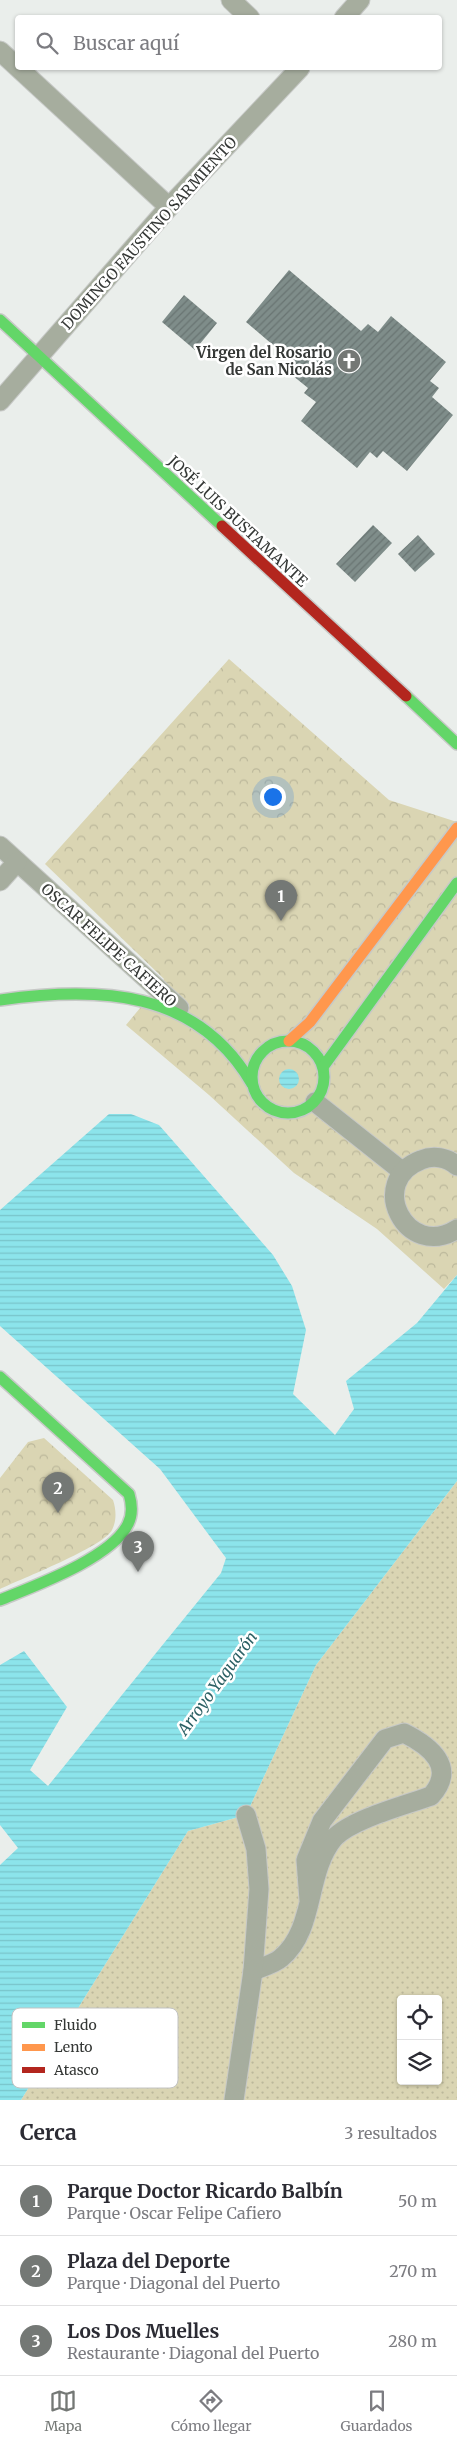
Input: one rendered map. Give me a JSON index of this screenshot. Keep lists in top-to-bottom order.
{
  "streets": {
    "main road": ["JOSÉ LUIS BUSTAMANTE", "OSCAR FELIPE CAFIERO"],
    "street": ["DOMINGO FAUSTINO SARMIENTO"]
  },
  "crossings": [
    ["DOMINGO FAUSTINO SARMIENTO", "JOSÉ LUIS BUSTAMANTE"]
  ],
  "water": ["Arroyo Yaguarón"],
  "places": {
    "church": ["Virgen del Rosario de San Nicolás"]
  },
  "legend": ["Fluido", "Lento", "Atasco"],
  "page": {
    "search": "Buscar aquí",
    "pins": ["1", "2", "3"],
    "heading": ["Cerca", "3 resultados"],
    "list": [
      {
        "mark": "1",
        "name": "Parque Doctor Ricardo Balbín",
        "note": "Parque · Oscar Felipe Cafiero",
        "value": "50 m"
      },
      {
        "mark": "2",
        "name": "Plaza del Deporte",
        "note": "Parque · Diagonal del Puerto",
        "value": "270 m"
      },
      {
        "mark": "3",
        "name": "Los Dos Muelles",
        "note": "Restaurante · Diagonal del Puerto",
        "value": "280 m"
      }
    ],
    "nav": ["Mapa", "Cómo llegar", "Guardados"]
  }
}
